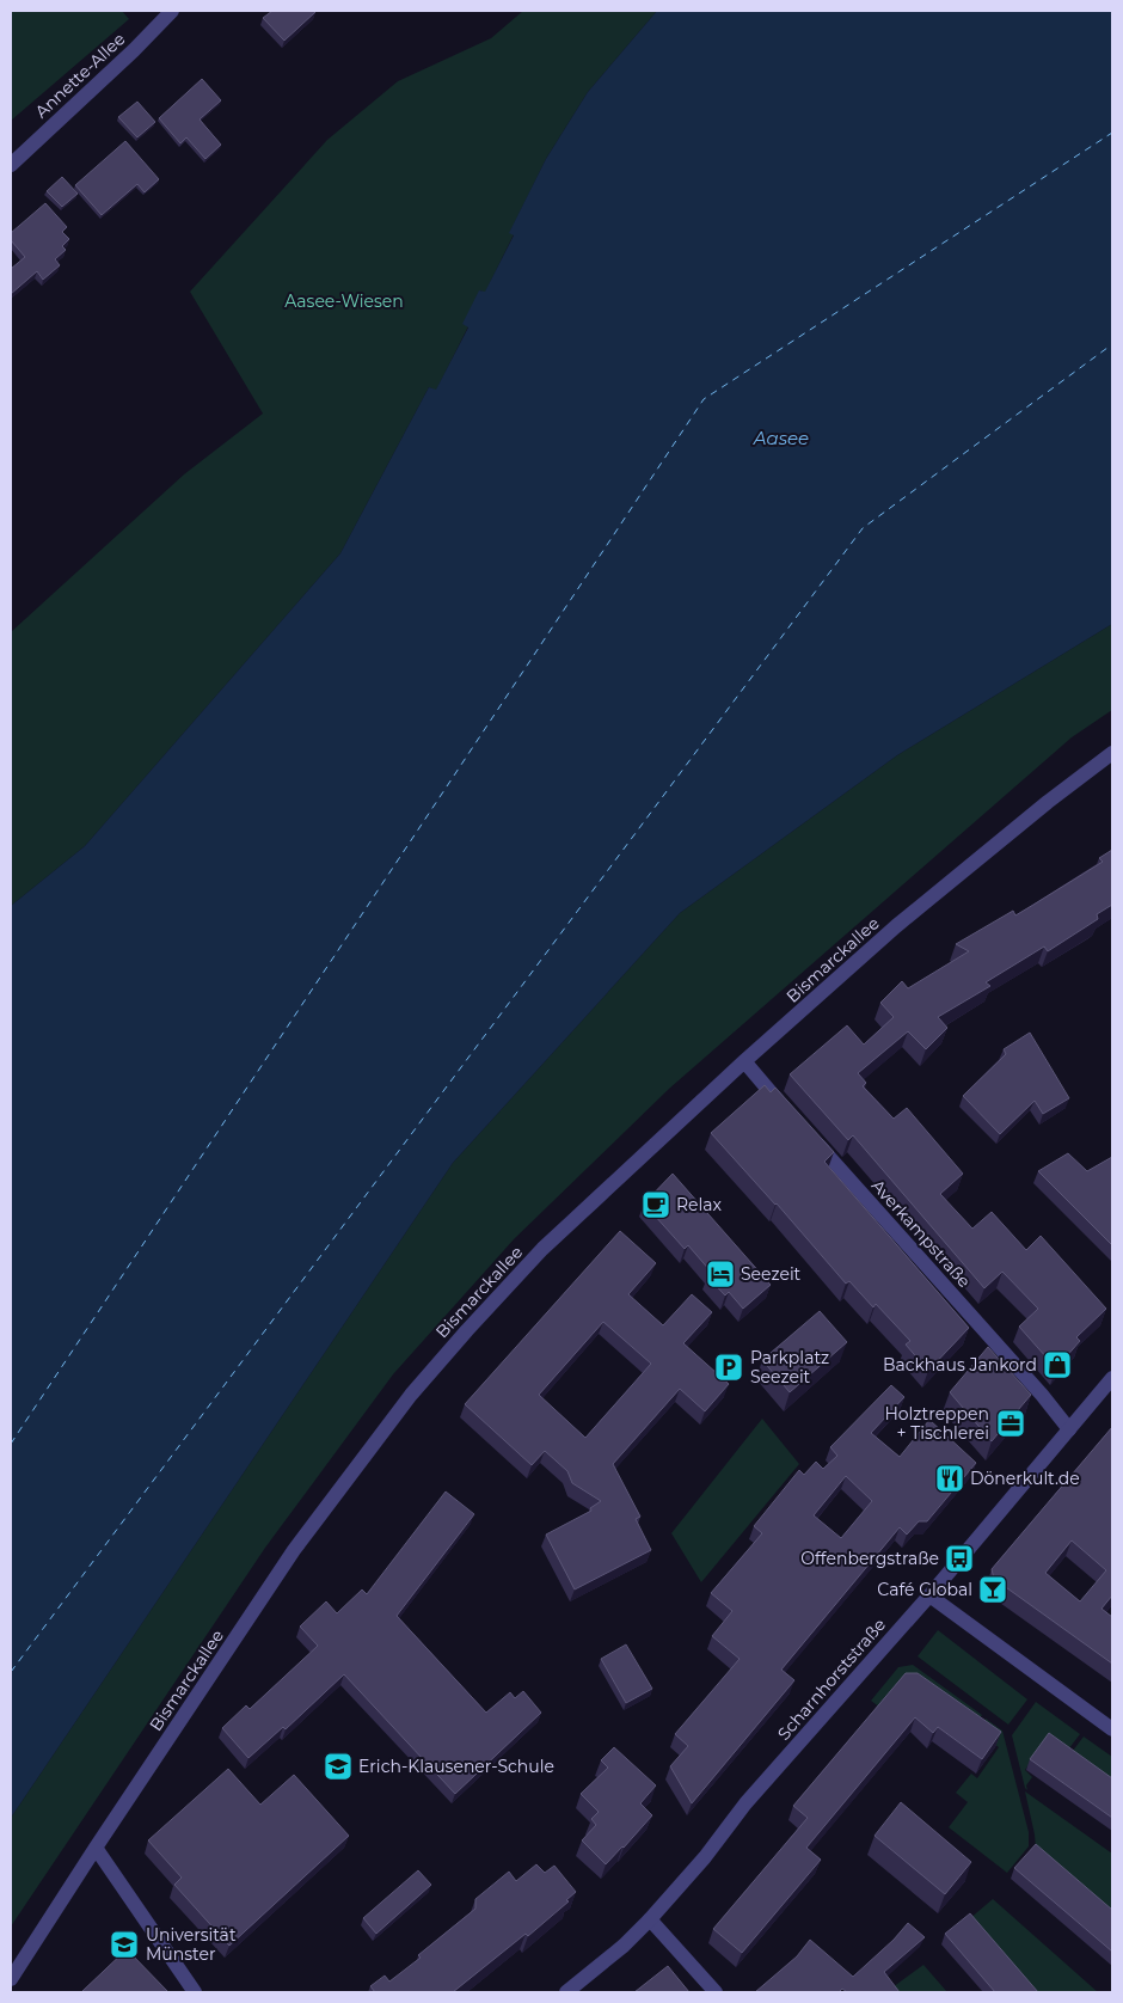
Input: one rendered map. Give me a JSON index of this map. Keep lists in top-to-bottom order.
{
  "streets": {
    "street": [
      "Annette-Allee",
      "Bismarckallee",
      "Averkampstraße",
      "Scharnhorststraße"
    ]
  },
  "crossings": [
    ["Averkampstraße", "Scharnhorststraße"]
  ],
  "water": ["Aasee"],
  "parks": ["Aasee-Wiesen"],
  "places": {
    "cafe": ["Relax"],
    "hotel": ["Seezeit"],
    "shop": ["Backhaus Jankord"],
    "parking": ["Parkplatz Seezeit"],
    "office": ["Holztreppen + Tischlerei"],
    "restaurant": ["Dönerkult.de"],
    "bus stop": ["Offenbergstraße"],
    "bar": ["Café Global"],
    "school or university": ["Erich-Klausener-Schule", "Universität Münster"]
  }
}
